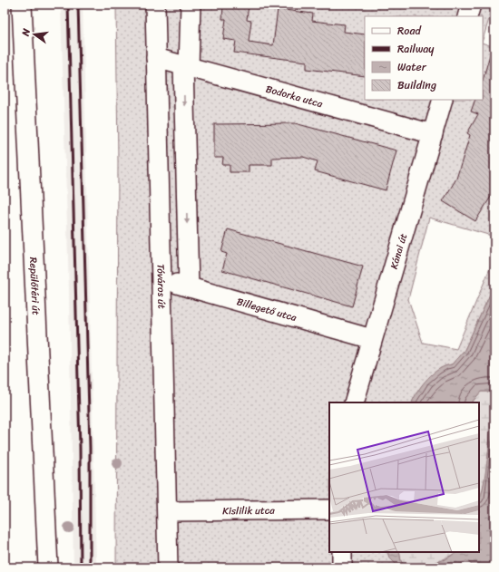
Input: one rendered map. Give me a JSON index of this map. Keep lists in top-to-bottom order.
{
  "streets": {
    "street": [
      "Bodorka utca",
      "Kánai út",
      "Repülőtéri út",
      "Tóváros út",
      "Billegető utca",
      "Kislilik utca"
    ]
  },
  "crossings": [
    ["Bodorka utca", "Kánai út"],
    ["Bodorka utca", "Tóváros út"],
    ["Kánai út", "Billegető utca"],
    ["Tóváros út", "Billegető utca"],
    ["Tóváros út", "Kislilik utca"]
  ],
  "legend": [
    "Road",
    "Railway",
    "Water",
    "Building"
  ],
  "north": "left"
}
